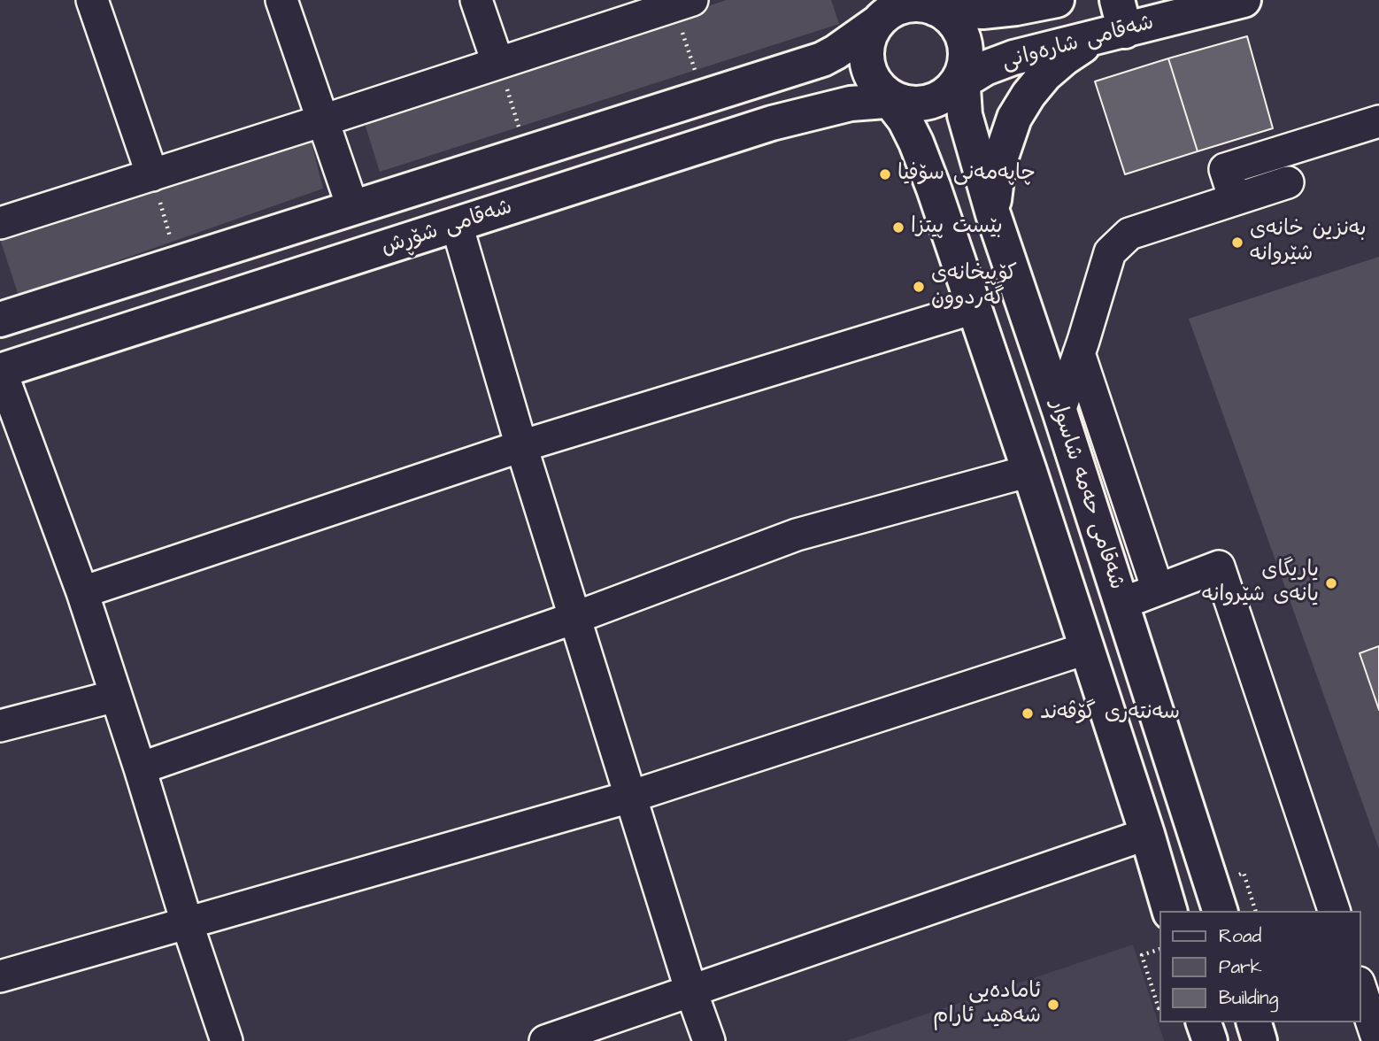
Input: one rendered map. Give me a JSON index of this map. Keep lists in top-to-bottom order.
{
  "streets": {
    "main road": ["شەقامی شارەوانی", "شەقامی شۆڕش", "شەقامی حەمە شاسوار"]
  },
  "crossings": [
    ["شەقامی شارەوانی", "شەقامی شۆڕش"],
    ["شەقامی شارەوانی", "شەقامی حەمە شاسوار"],
    ["شەقامی شۆڕش", "شەقامی حەمە شاسوار"]
  ],
  "places": [
    "چاپەمەنی سۆفیا",
    "بێست پیتزا",
    "بەنزین خانەی شێروانە",
    "کۆپیخانەی گەردوون",
    "یاریگای یانەی شێروانە",
    "سەنتەری گۆڤەند",
    "ئامادەیی شەهید ئارام"
  ],
  "legend": ["Road", "Park", "Building"]
}
